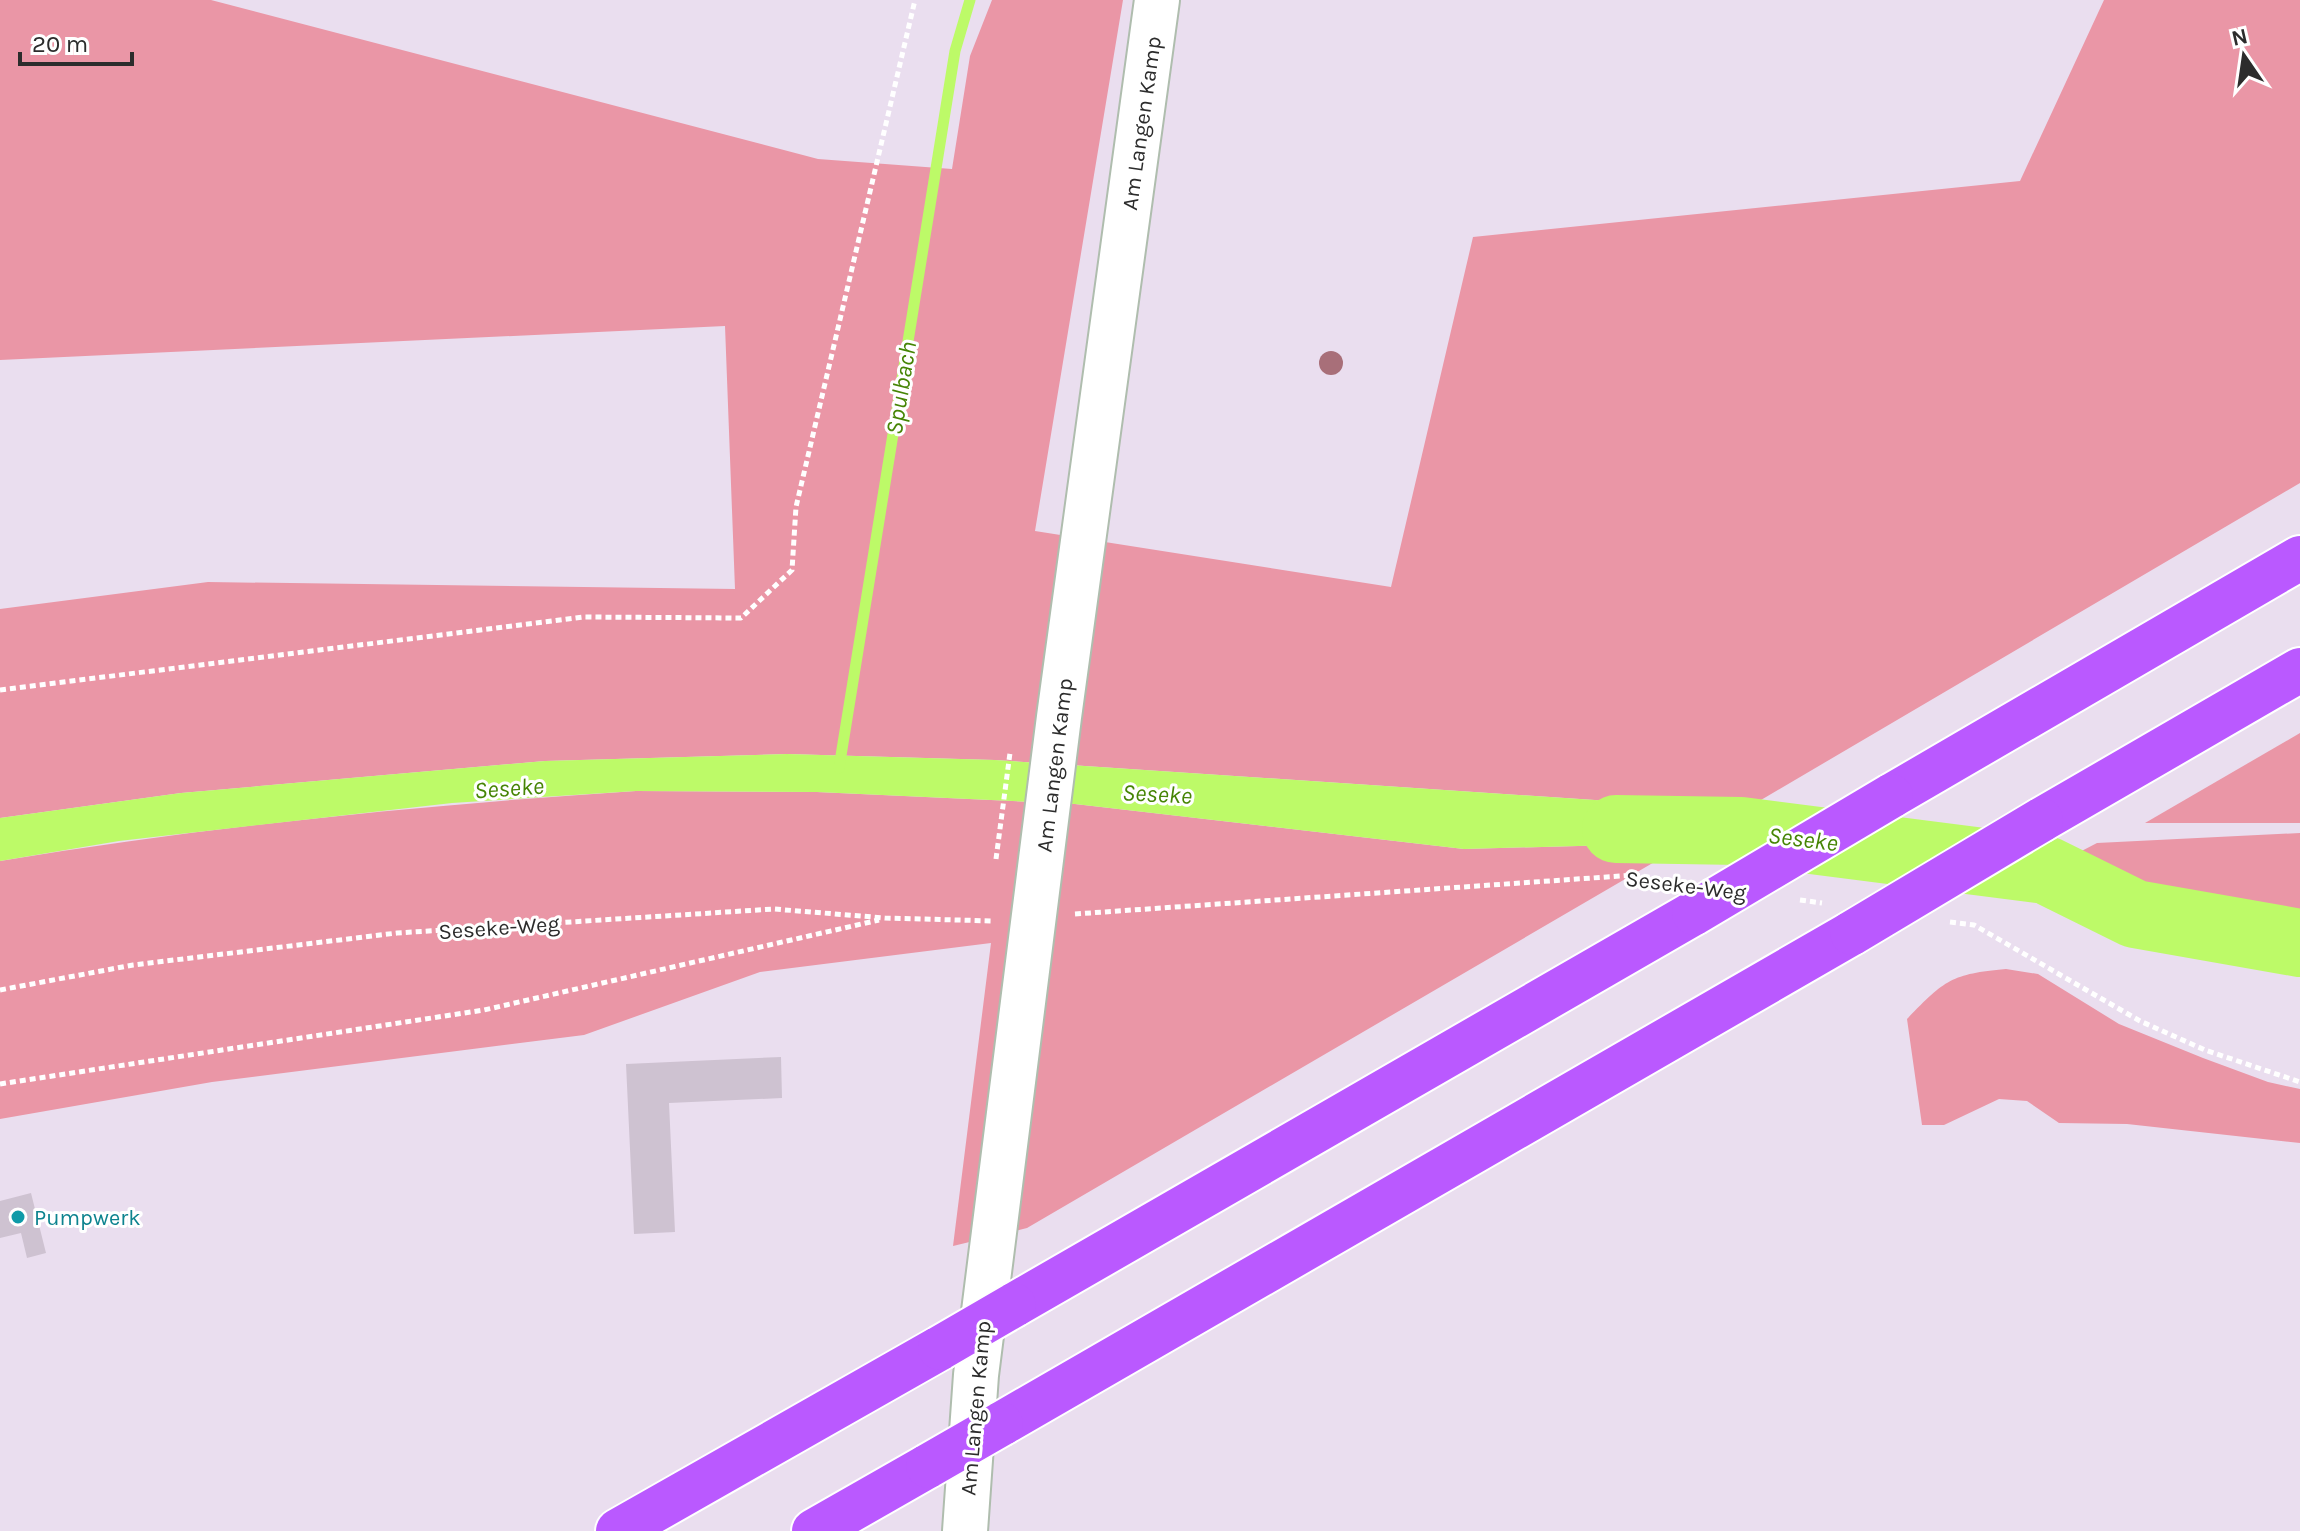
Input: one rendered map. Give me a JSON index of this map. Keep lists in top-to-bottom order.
{
  "streets": {
    "street": ["Am Langen Kamp"],
    "path": ["Seseke-Weg"]
  },
  "crossings": [
    ["Am Langen Kamp", "Seseke-Weg"]
  ],
  "water": ["Spulbach", "Seseke"],
  "places": ["Pumpwerk"],
  "scale_bar": "20 m",
  "north": "top"
}
